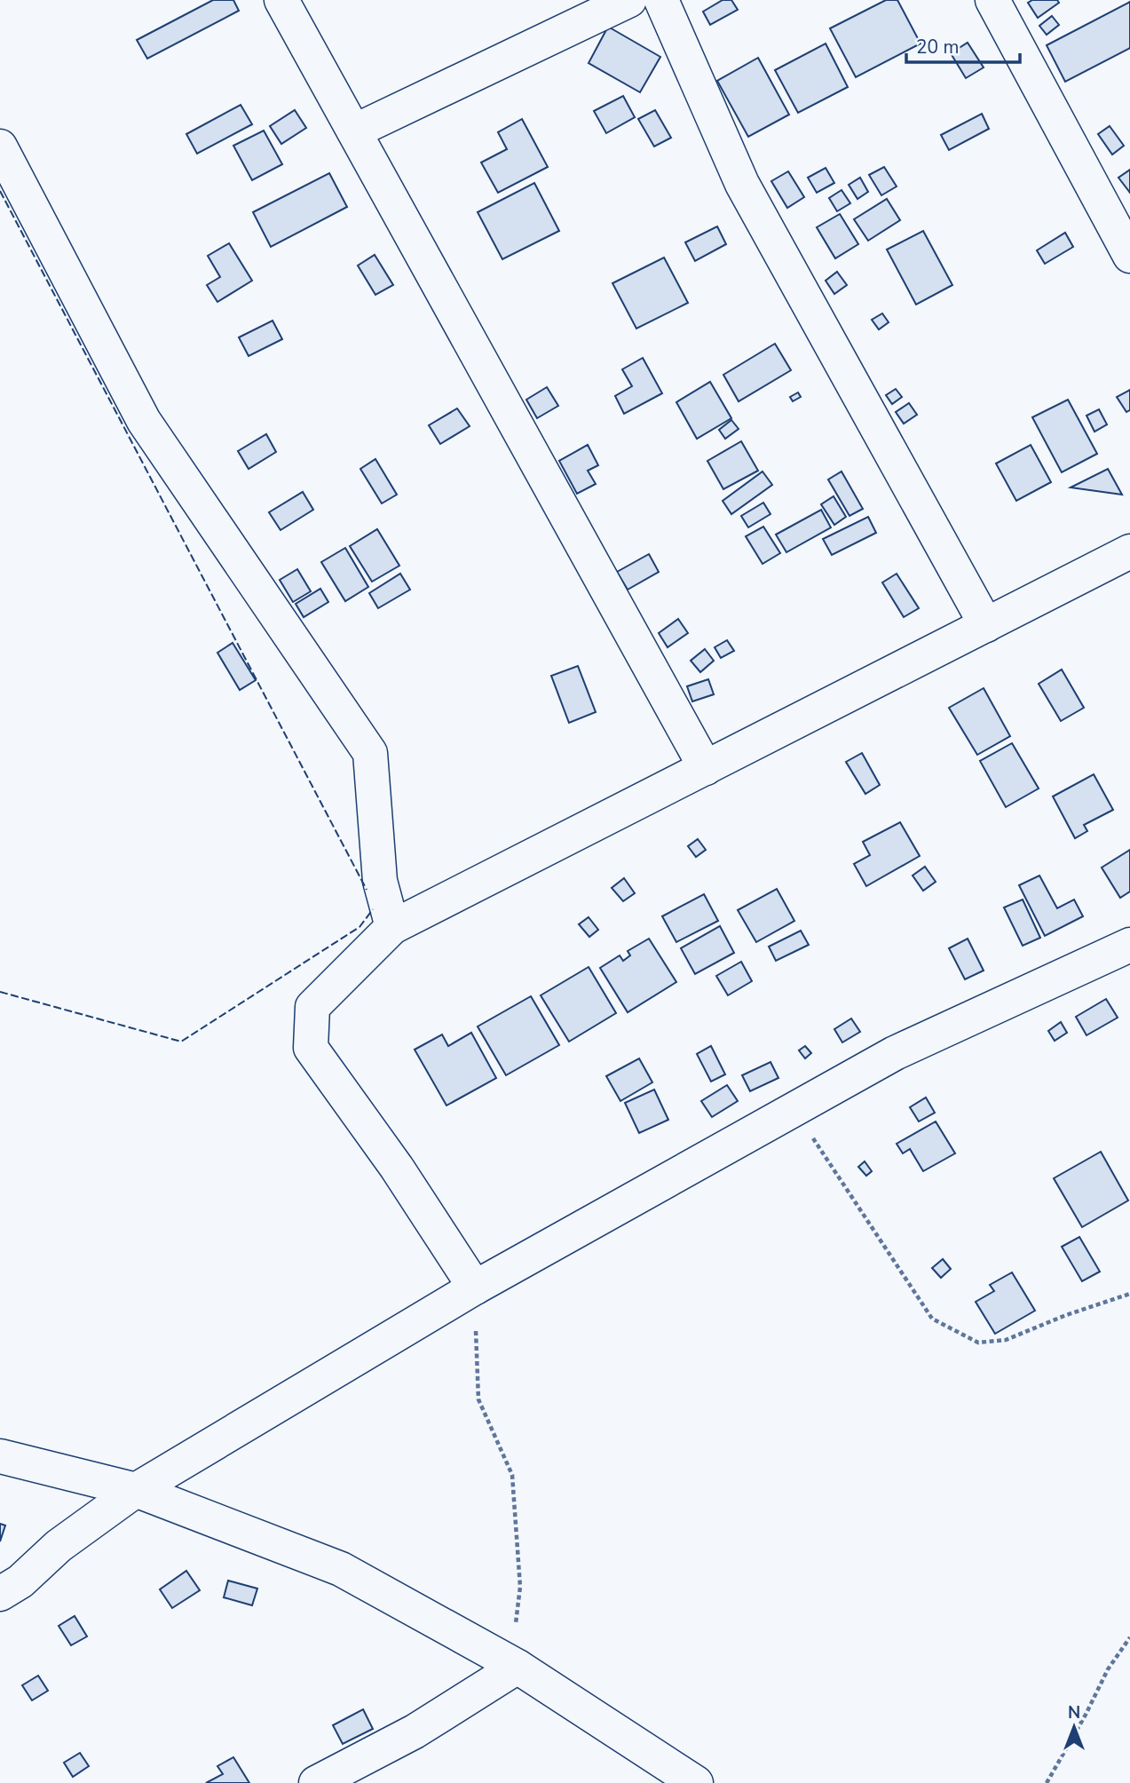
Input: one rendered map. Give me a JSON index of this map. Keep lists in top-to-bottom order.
{
  "scale_bar": "20 m",
  "north": "top"
}
